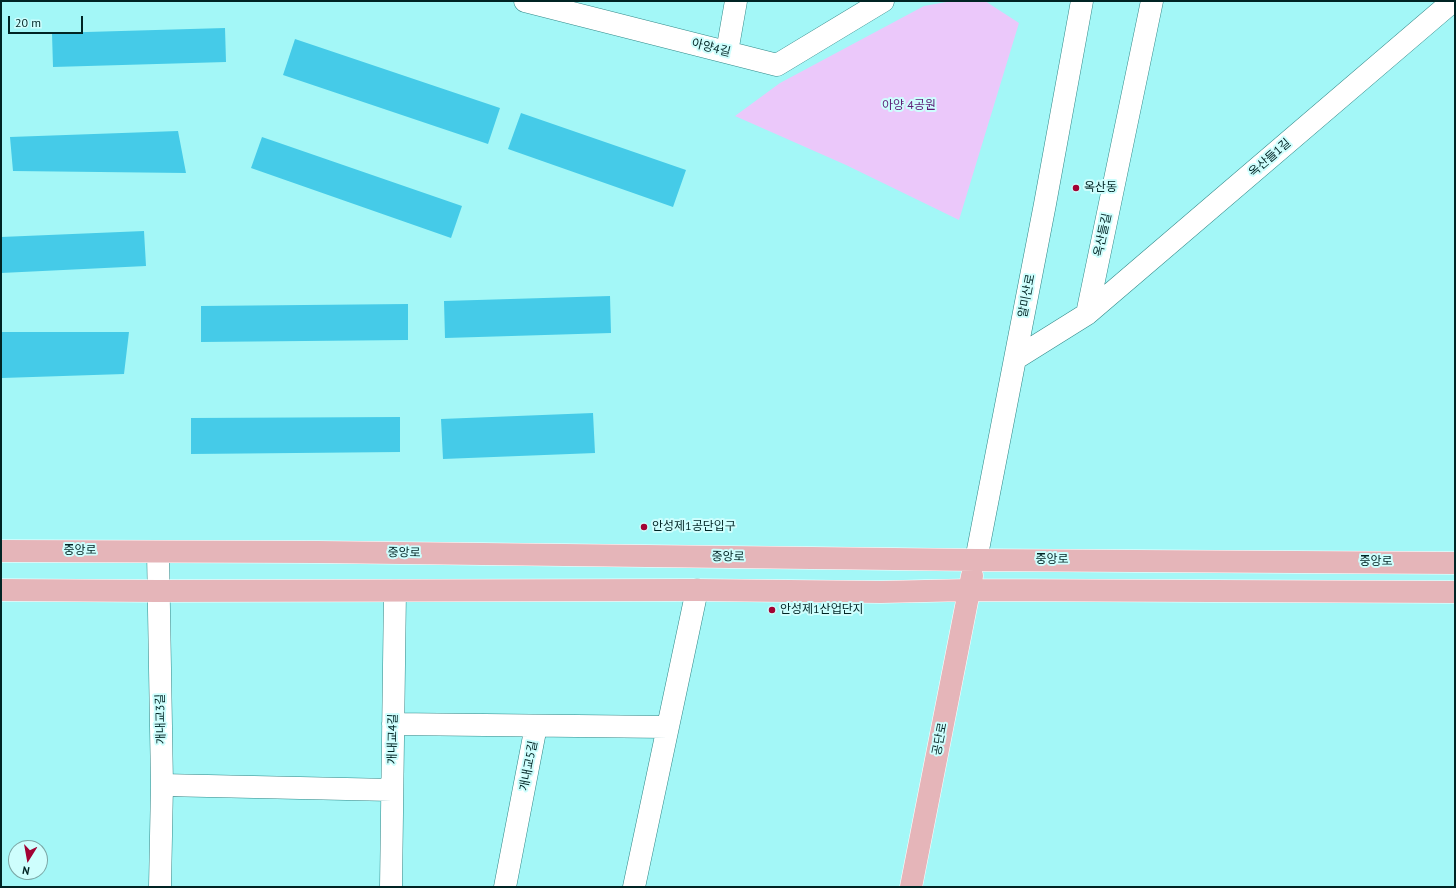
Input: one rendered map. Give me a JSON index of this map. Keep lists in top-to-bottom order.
{
  "streets": {
    "main road": ["알미산로", "중앙로", "공단로"],
    "street": [
      "아양4길",
      "옥산들1길",
      "옥산들길",
      "개내교3길",
      "개내교4길",
      "개내교5길"
    ]
  },
  "crossings": [
    ["옥산들1길", "옥산들길"],
    ["알미산로", "중앙로"],
    ["알미산로", "공단로"],
    ["중앙로", "개내교3길"]
  ],
  "parks": ["아양 4공원"],
  "places": ["옥산동", "안성제1공단입구", "안성제1산업단지"],
  "scale_bar": "20 m",
  "north": "bottom"
}
